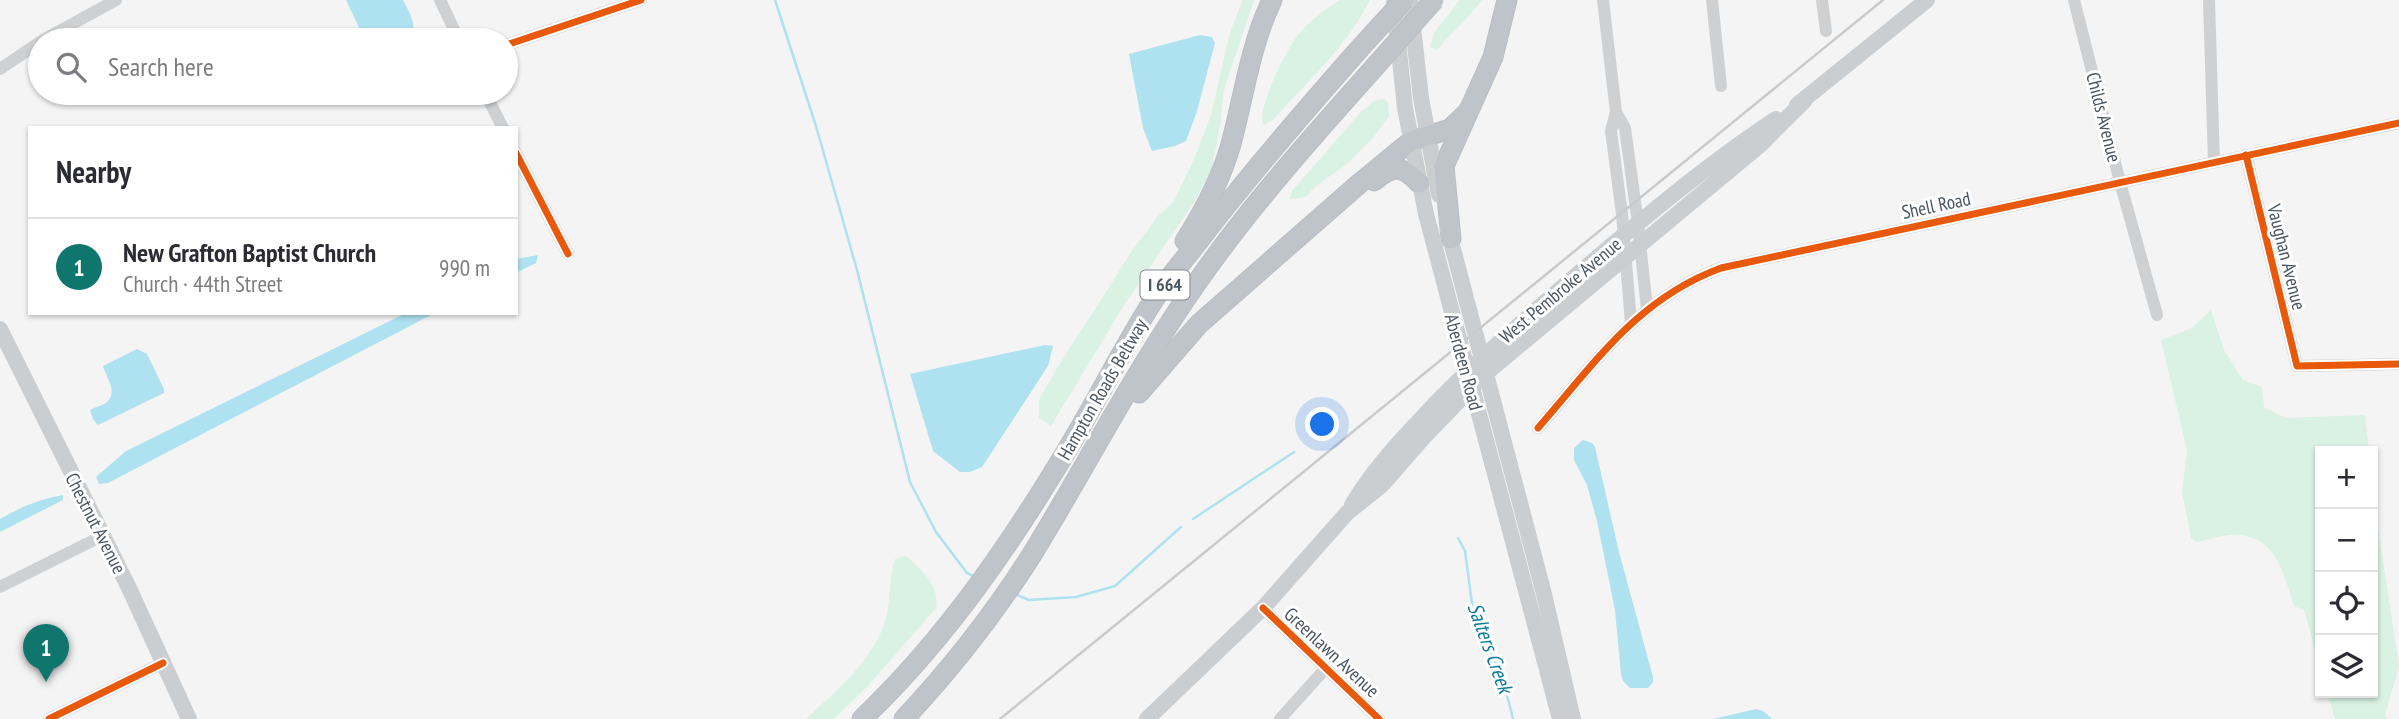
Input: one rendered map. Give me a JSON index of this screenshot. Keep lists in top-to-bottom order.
{
  "streets": {
    "highway": ["I 664", "Hampton Roads Beltway"],
    "main road": ["West Pembroke Avenue", "Aberdeen Road", "Chestnut Avenue"],
    "street": [
      "Childs Avenue",
      "Shell Road",
      "Vaughan Avenue",
      "Greenlawn Avenue"
    ]
  },
  "crossings": [
    ["Childs Avenue", "Shell Road"],
    ["Shell Road", "Vaughan Avenue"],
    ["West Pembroke Avenue", "Aberdeen Road"],
    ["West Pembroke Avenue", "Greenlawn Avenue"]
  ],
  "water": ["Salters Creek"],
  "page": {
    "search": "Search here",
    "heading": "Nearby",
    "list": [
      {
        "mark": "1",
        "name": "New Grafton Baptist Church",
        "note": "Church · 44th Street",
        "value": "990 m"
      }
    ],
    "map_buttons": ["+", "−"],
    "pins": "1"
  }
}
